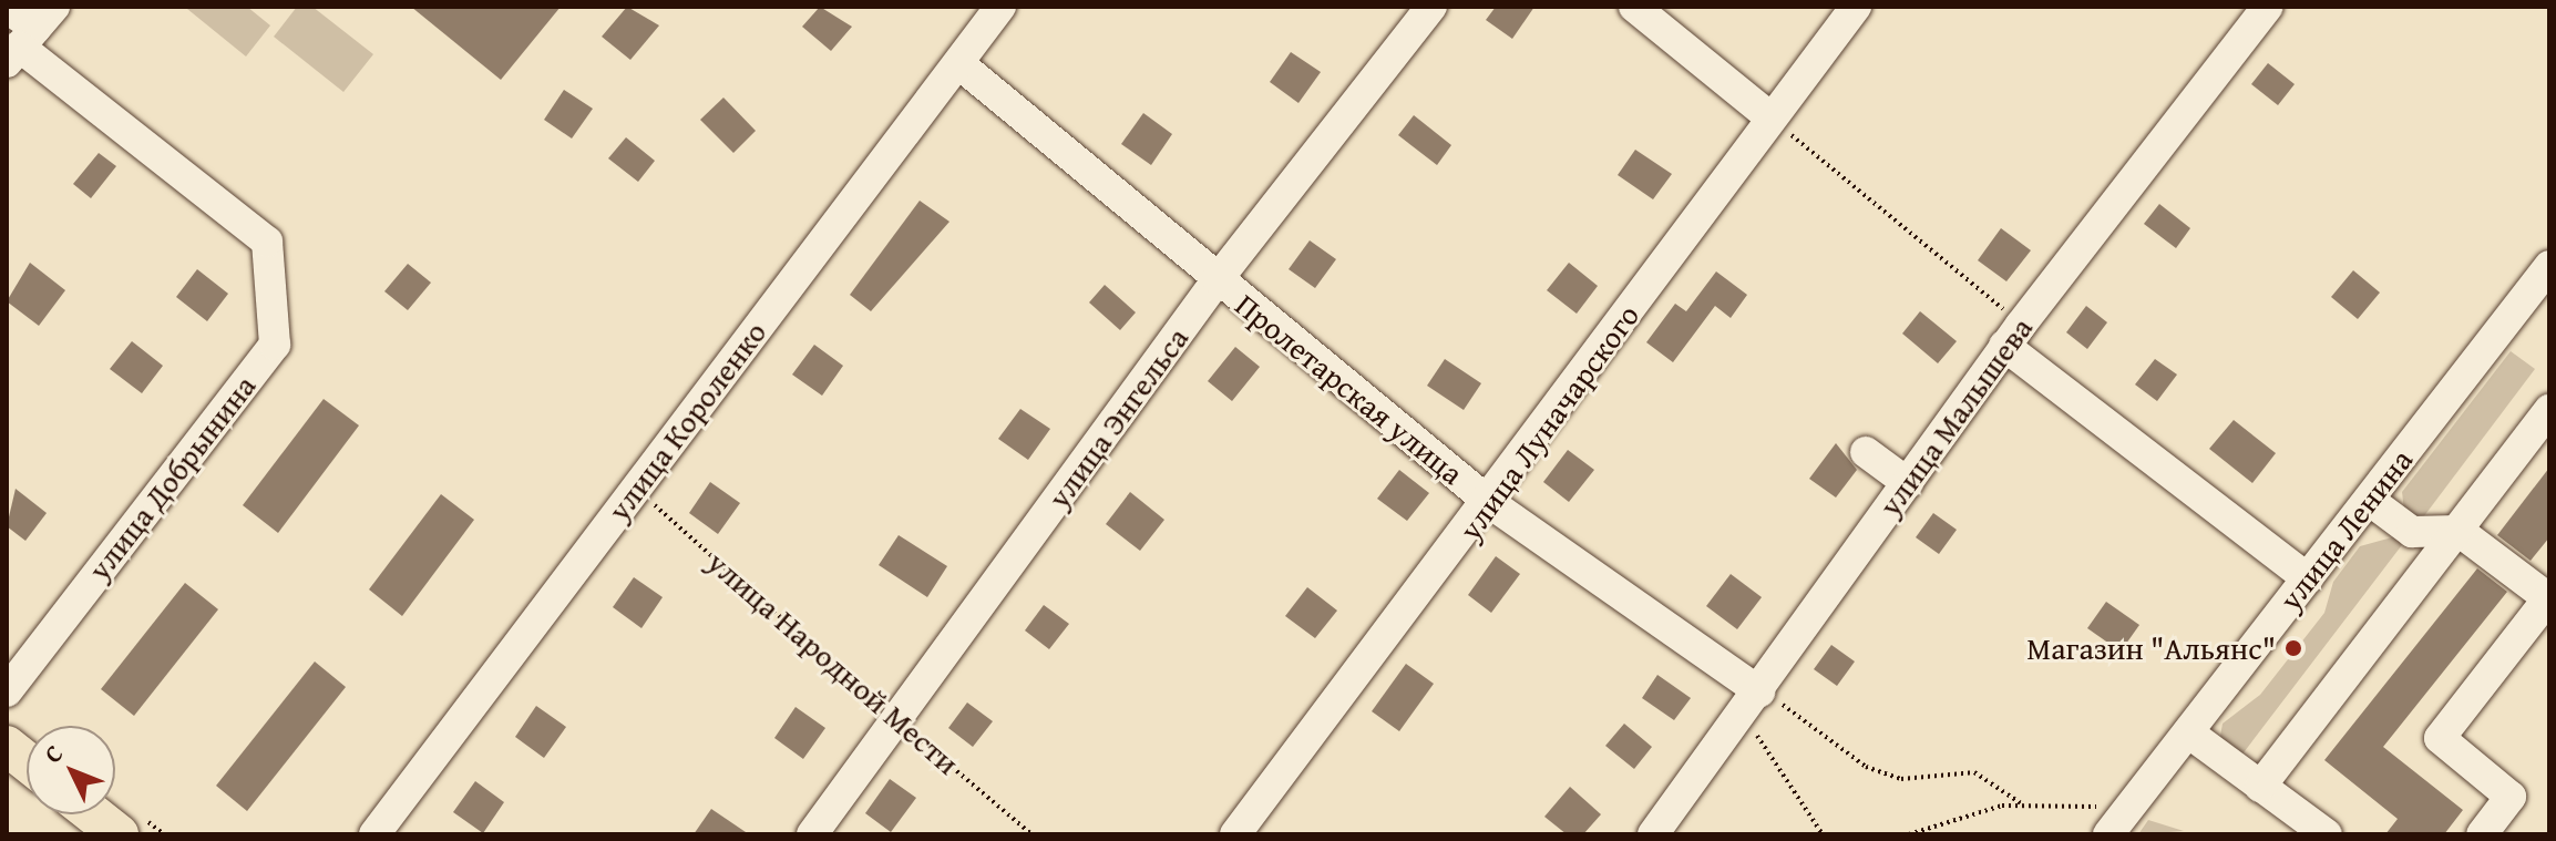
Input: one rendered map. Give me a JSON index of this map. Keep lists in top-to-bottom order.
{
  "streets": {
    "street": [
      "Пролетарская улица",
      "улица Малышева",
      "улица Энгельса",
      "улица Короленко",
      "улица Луначарского",
      "улица Добрынина",
      "улица Ленина"
    ],
    "path": ["улица Народной Мести"]
  },
  "crossings": [
    ["Пролетарская улица", "улица Малышева"],
    ["Пролетарская улица", "улица Энгельса"],
    ["Пролетарская улица", "улица Короленко"],
    ["Пролетарская улица", "улица Луначарского"],
    ["улица Энгельса", "улица Народной Мести"],
    ["улица Короленко", "улица Народной Мести"]
  ],
  "places": ["Магазин \"Альянс\""],
  "north": "top left"
}
